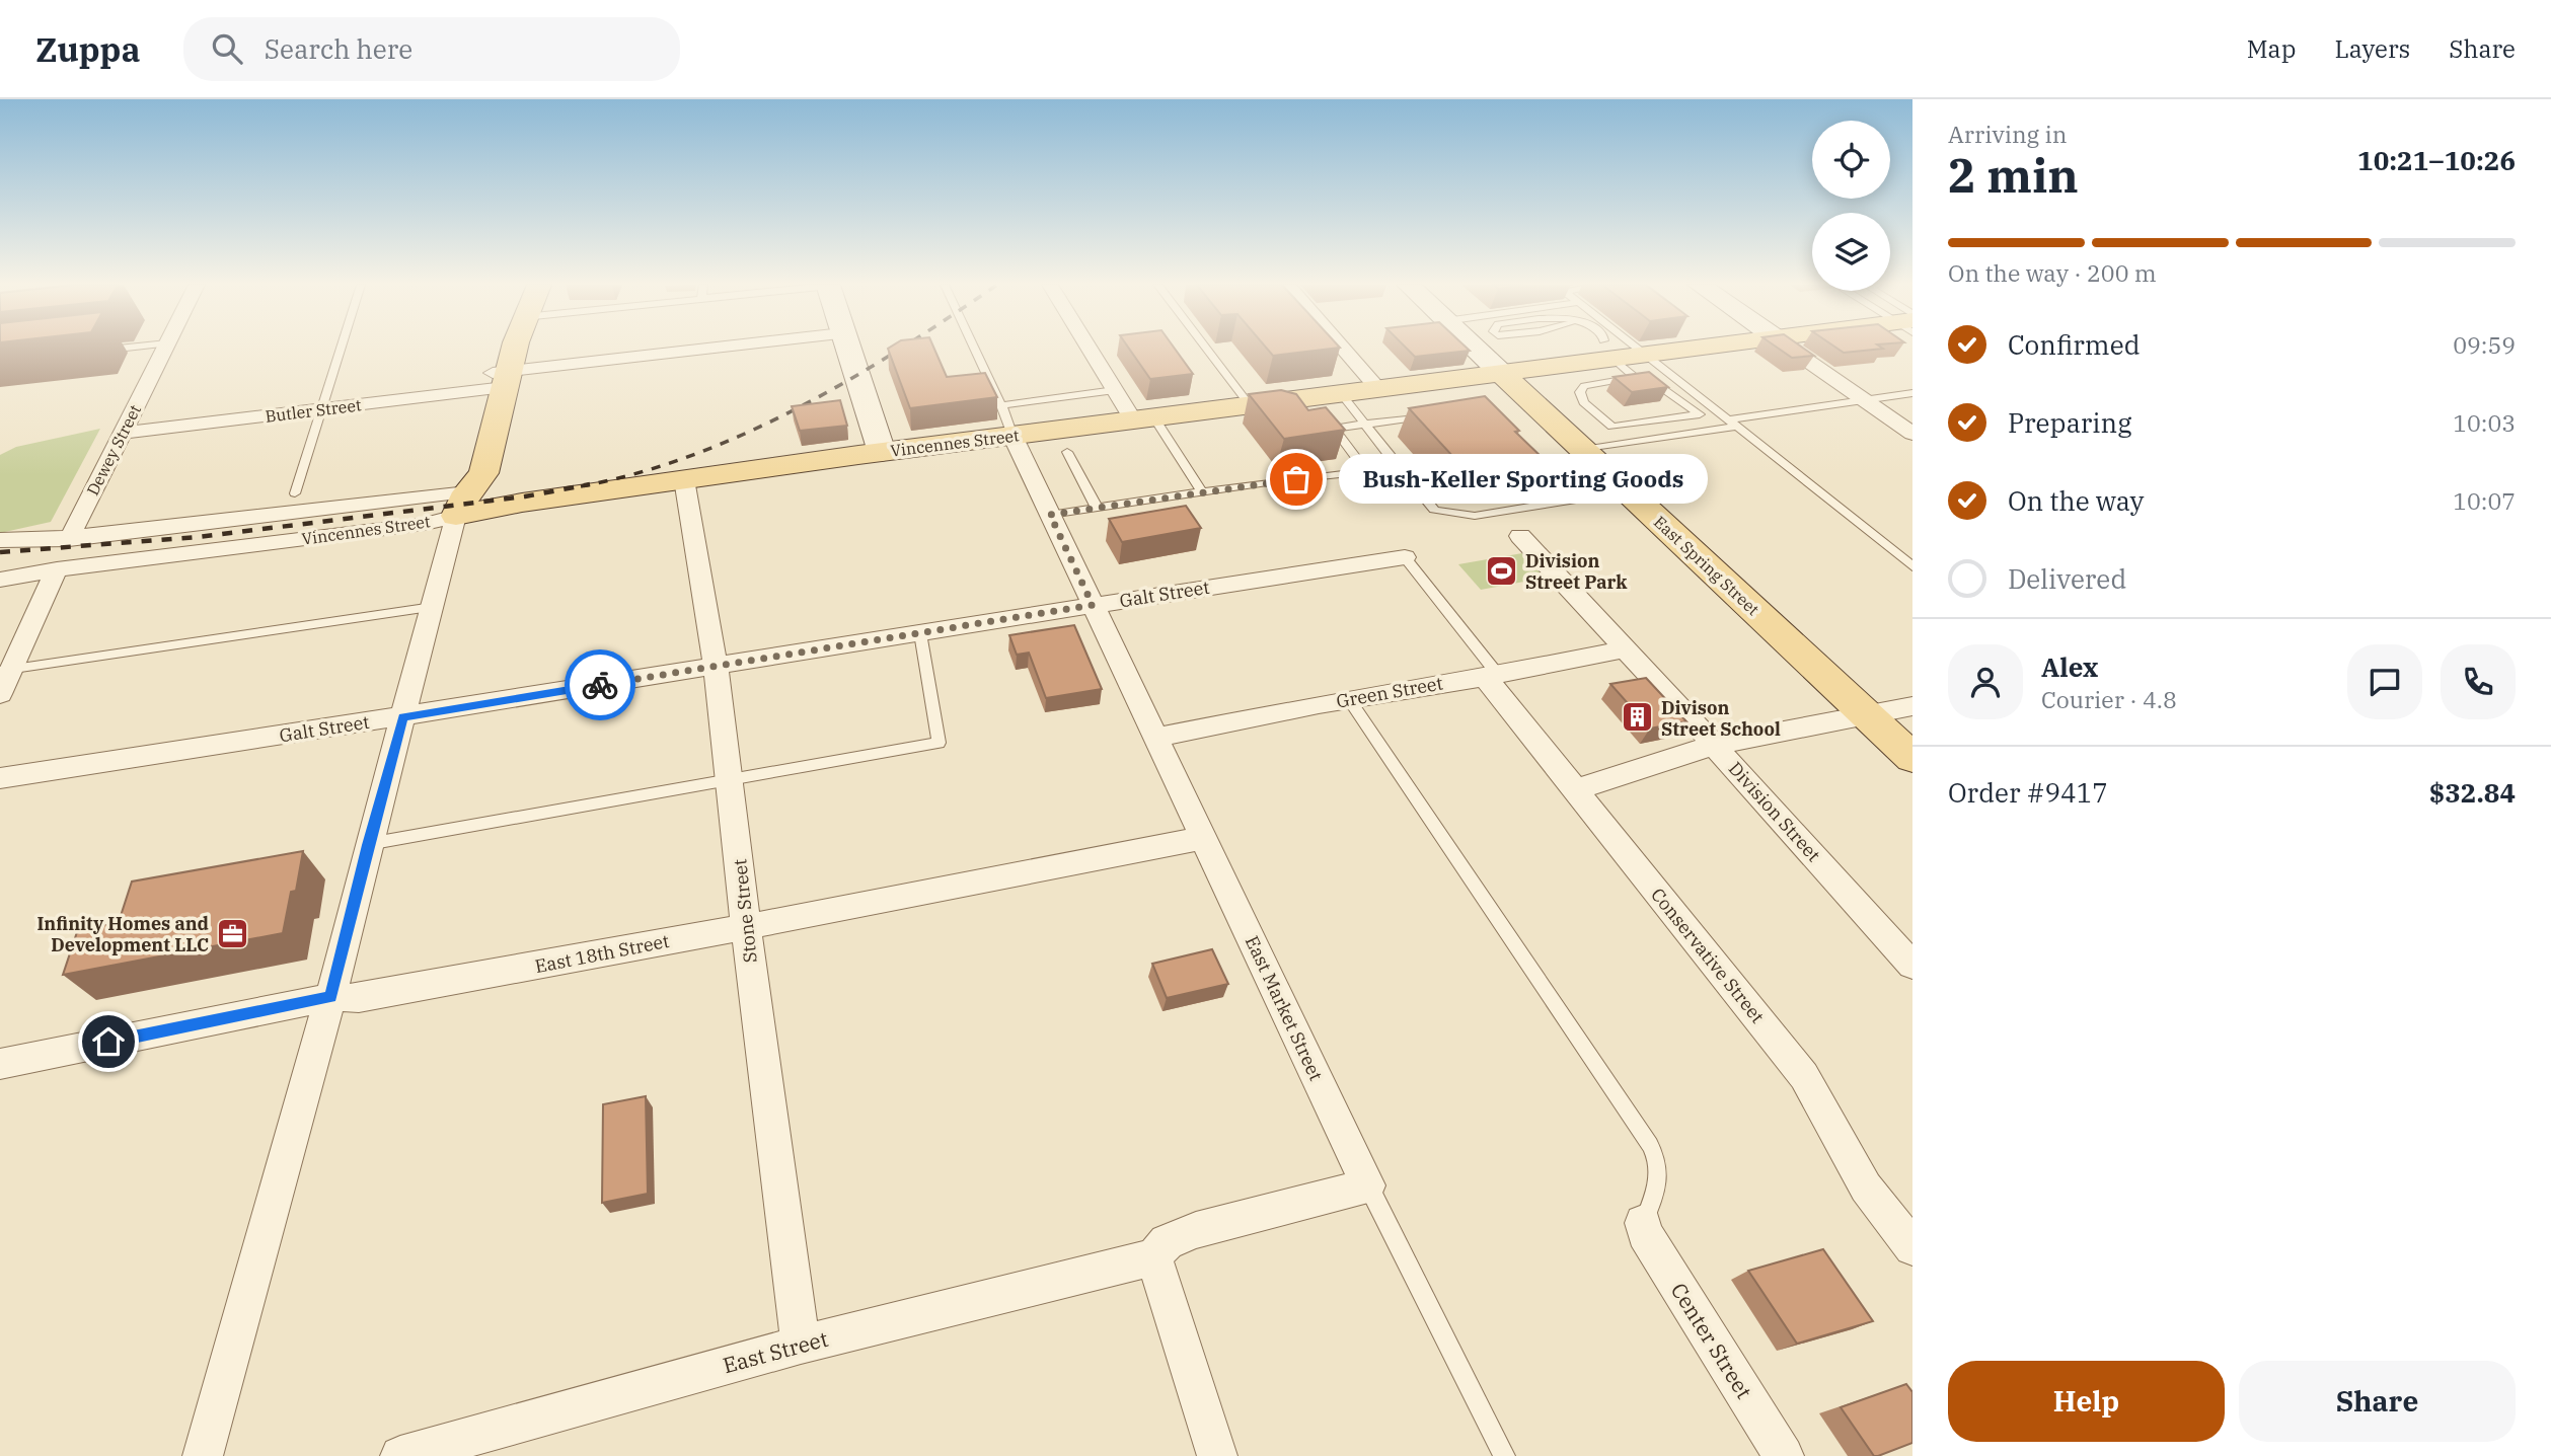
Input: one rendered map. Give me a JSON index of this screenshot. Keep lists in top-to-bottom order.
{
  "streets": {
    "main road": ["Vincennes Street", "East Spring Street"],
    "street": [
      "Butler Street",
      "Dewey Street",
      "Galt Street",
      "Green Street",
      "Division Street",
      "Stone Street",
      "East 18th Street",
      "Conservative Street",
      "East Market Street",
      "Center Street",
      "East Street"
    ]
  },
  "crossings": [
    ["Butler Street", "Dewey Street"],
    ["Vincennes Street", "Dewey Street"],
    ["Vincennes Street", "East Spring Street"],
    ["Vincennes Street", "Stone Street"],
    ["Vincennes Street", "East Market Street"],
    ["Galt Street", "Stone Street"],
    ["Galt Street", "East Market Street"],
    ["Green Street", "Division Street"],
    ["Green Street", "Conservative Street"],
    ["Green Street", "East Market Street"],
    ["Stone Street", "East 18th Street"],
    ["Stone Street", "East Street"],
    ["East 18th Street", "East Market Street"]
  ],
  "places": {
    "other": ["Bush-Keller Sporting Goods"],
    "sports": ["Division Street Park"],
    "building": ["Divison Street School"],
    "office": ["Infinity Homes and Development LLC"]
  },
  "page": {
    "header": "Zuppa",
    "search": "Search here",
    "nav": ["Map", "Layers", "Share"],
    "heading": ["2 min", "Arriving in", "10:21–10:26"],
    "panel": [
      "Alex",
      "Courier · 4.8",
      "Order #9417",
      "$32.84"
    ],
    "bar": "On the way · 200 m",
    "list": [
      ["Confirmed", "09:59"],
      ["Preparing", "10:03"],
      ["On the way", "10:07"],
      "Delivered"
    ],
    "bubble": "Bush-Keller Sporting Goods",
    "buttons": ["Help", "Share"]
  }
}
